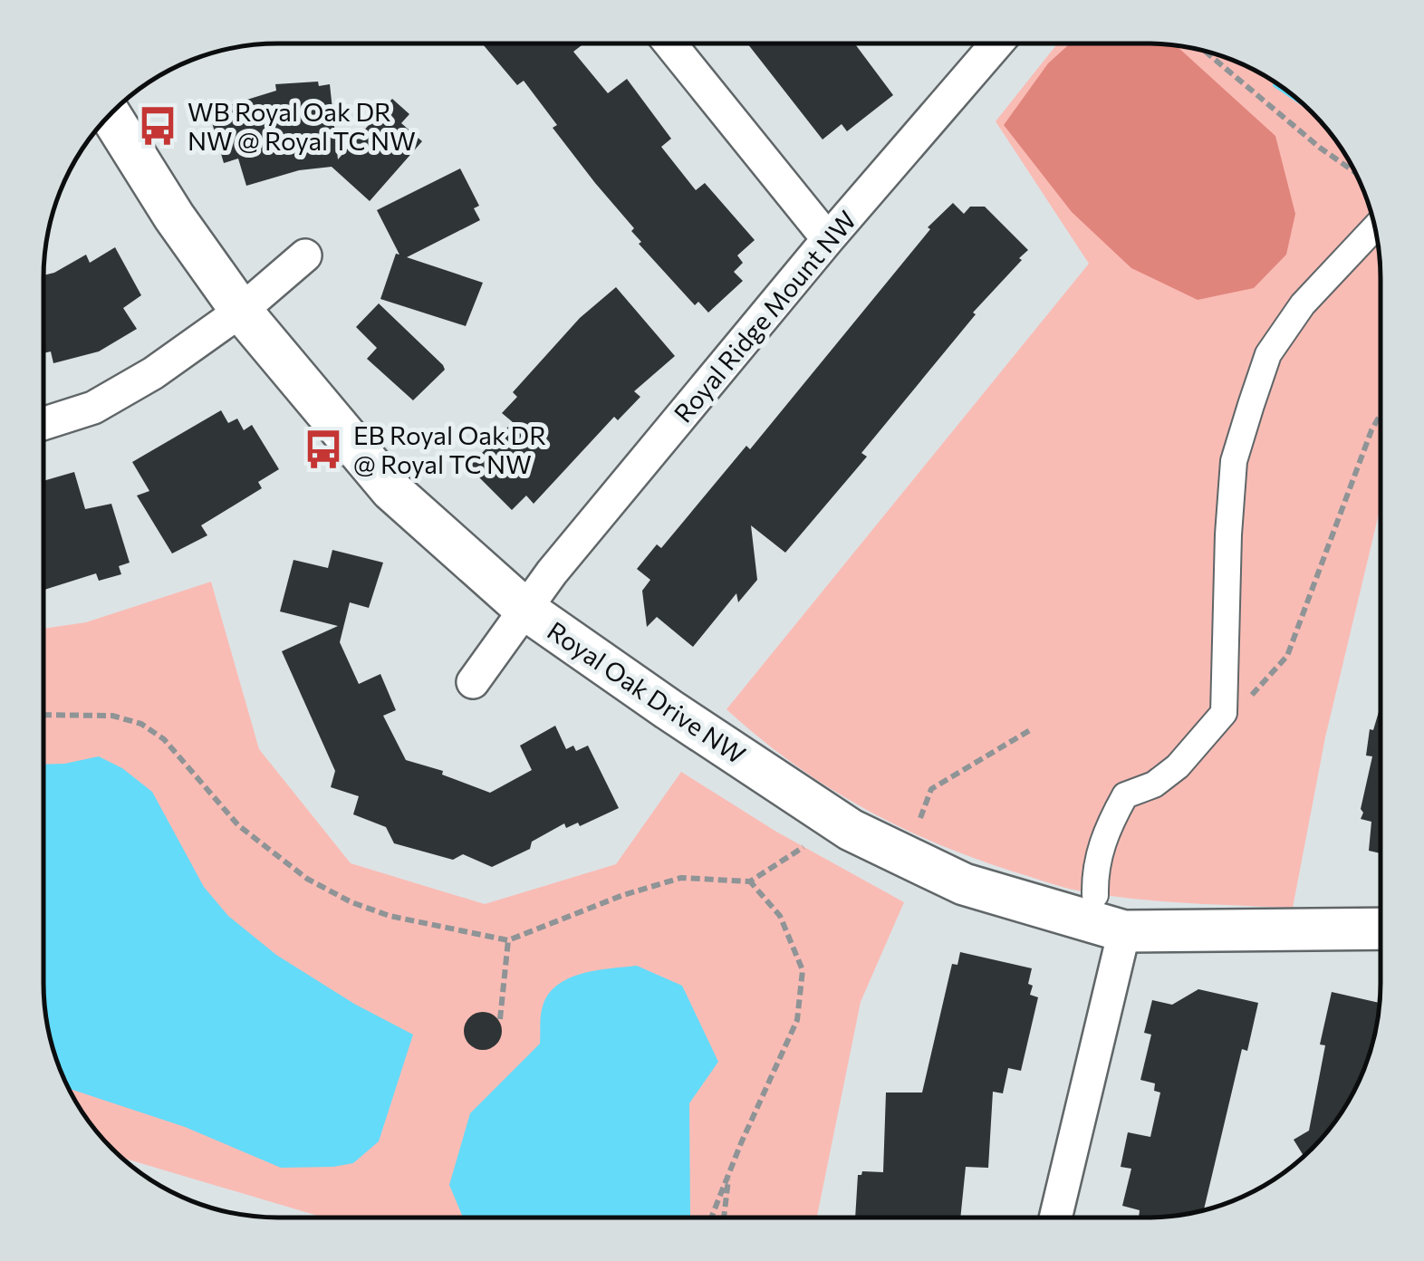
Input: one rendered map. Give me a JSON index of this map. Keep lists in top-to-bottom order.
{
  "streets": {
    "street": ["Royal Ridge Mount NW", "Royal Oak Drive NW"]
  },
  "crossings": [
    ["Royal Ridge Mount NW", "Royal Oak Drive NW"]
  ],
  "places": {
    "bus stop": ["WB Royal Oak DR NW @ Royal TC NW", "EB Royal Oak DR @ Royal TC NW"]
  }
}
